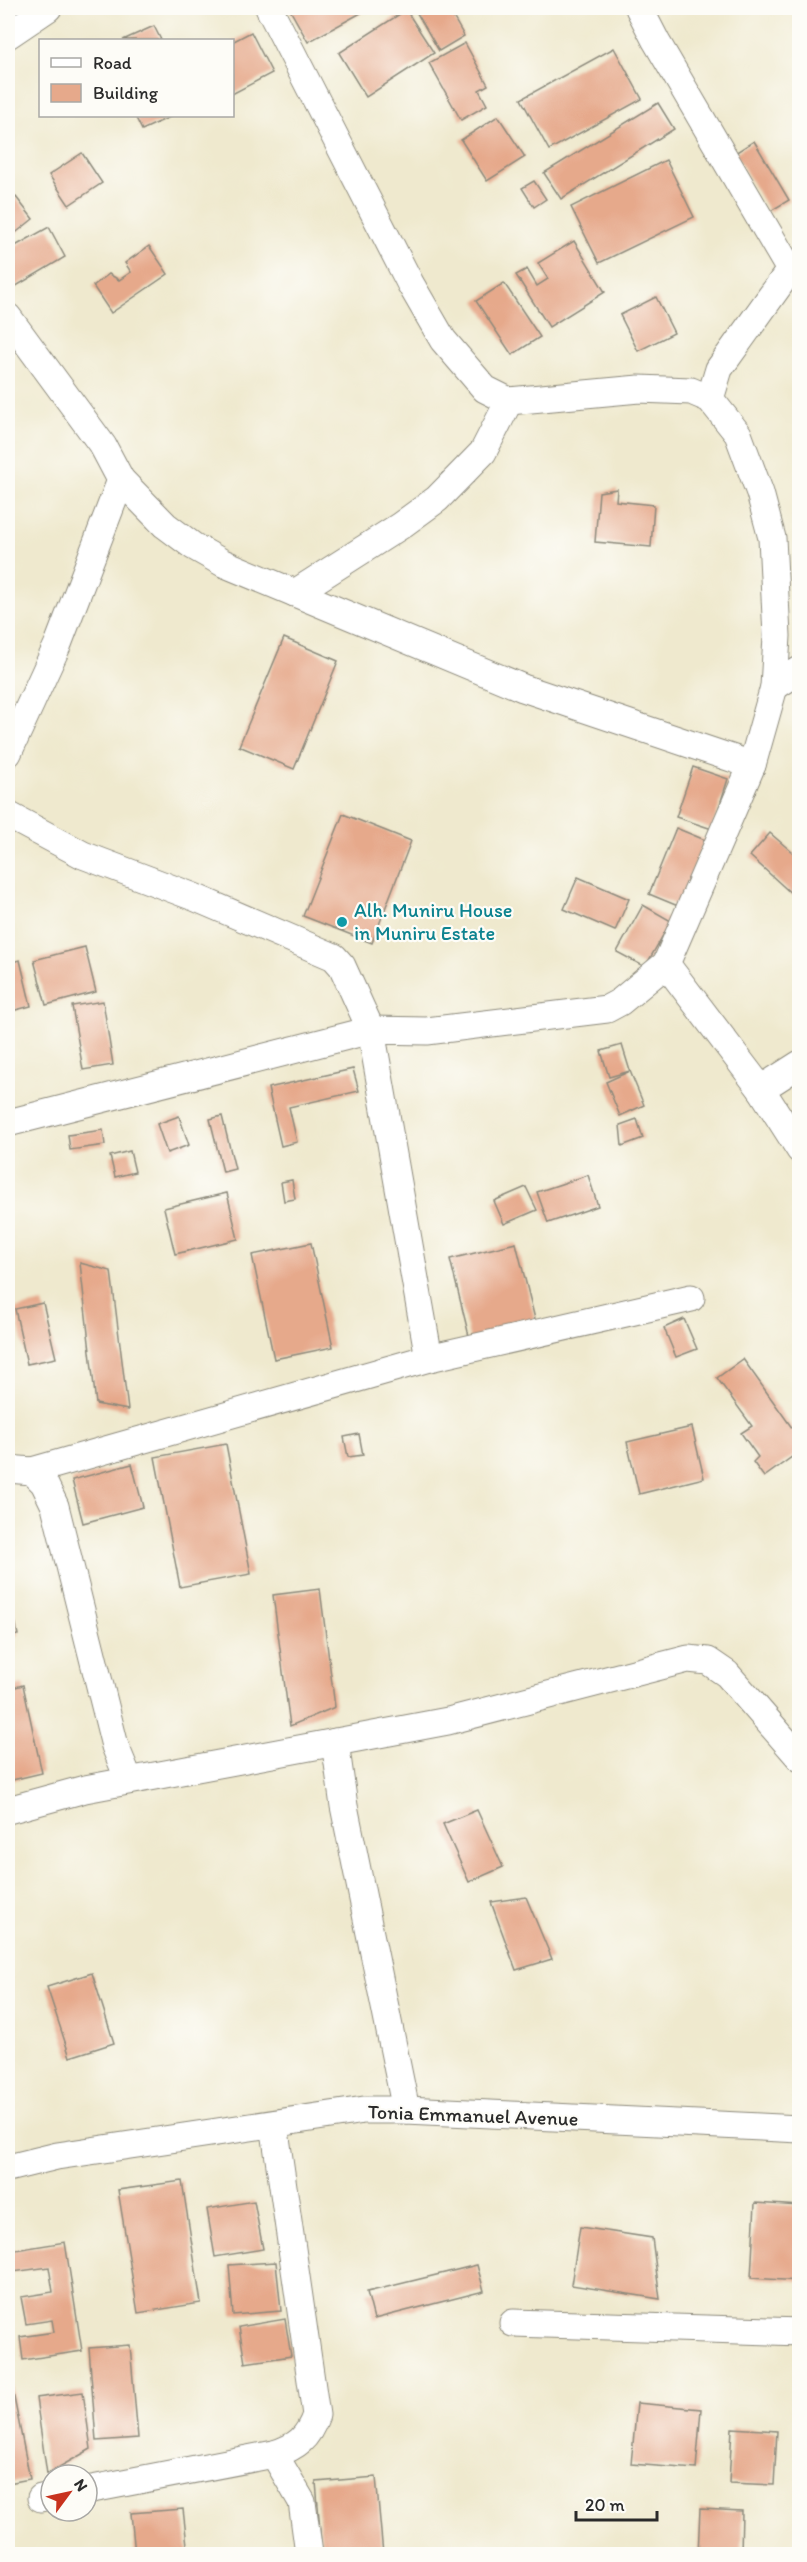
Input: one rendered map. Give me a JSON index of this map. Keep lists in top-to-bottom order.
{
  "streets": {
    "street": ["Tonia Emmanuel Avenue"]
  },
  "places": ["Alh. Muniru House in Muniru Estate"],
  "legend": ["Road", "Building"],
  "scale_bar": "20 m",
  "north": "top right"
}
